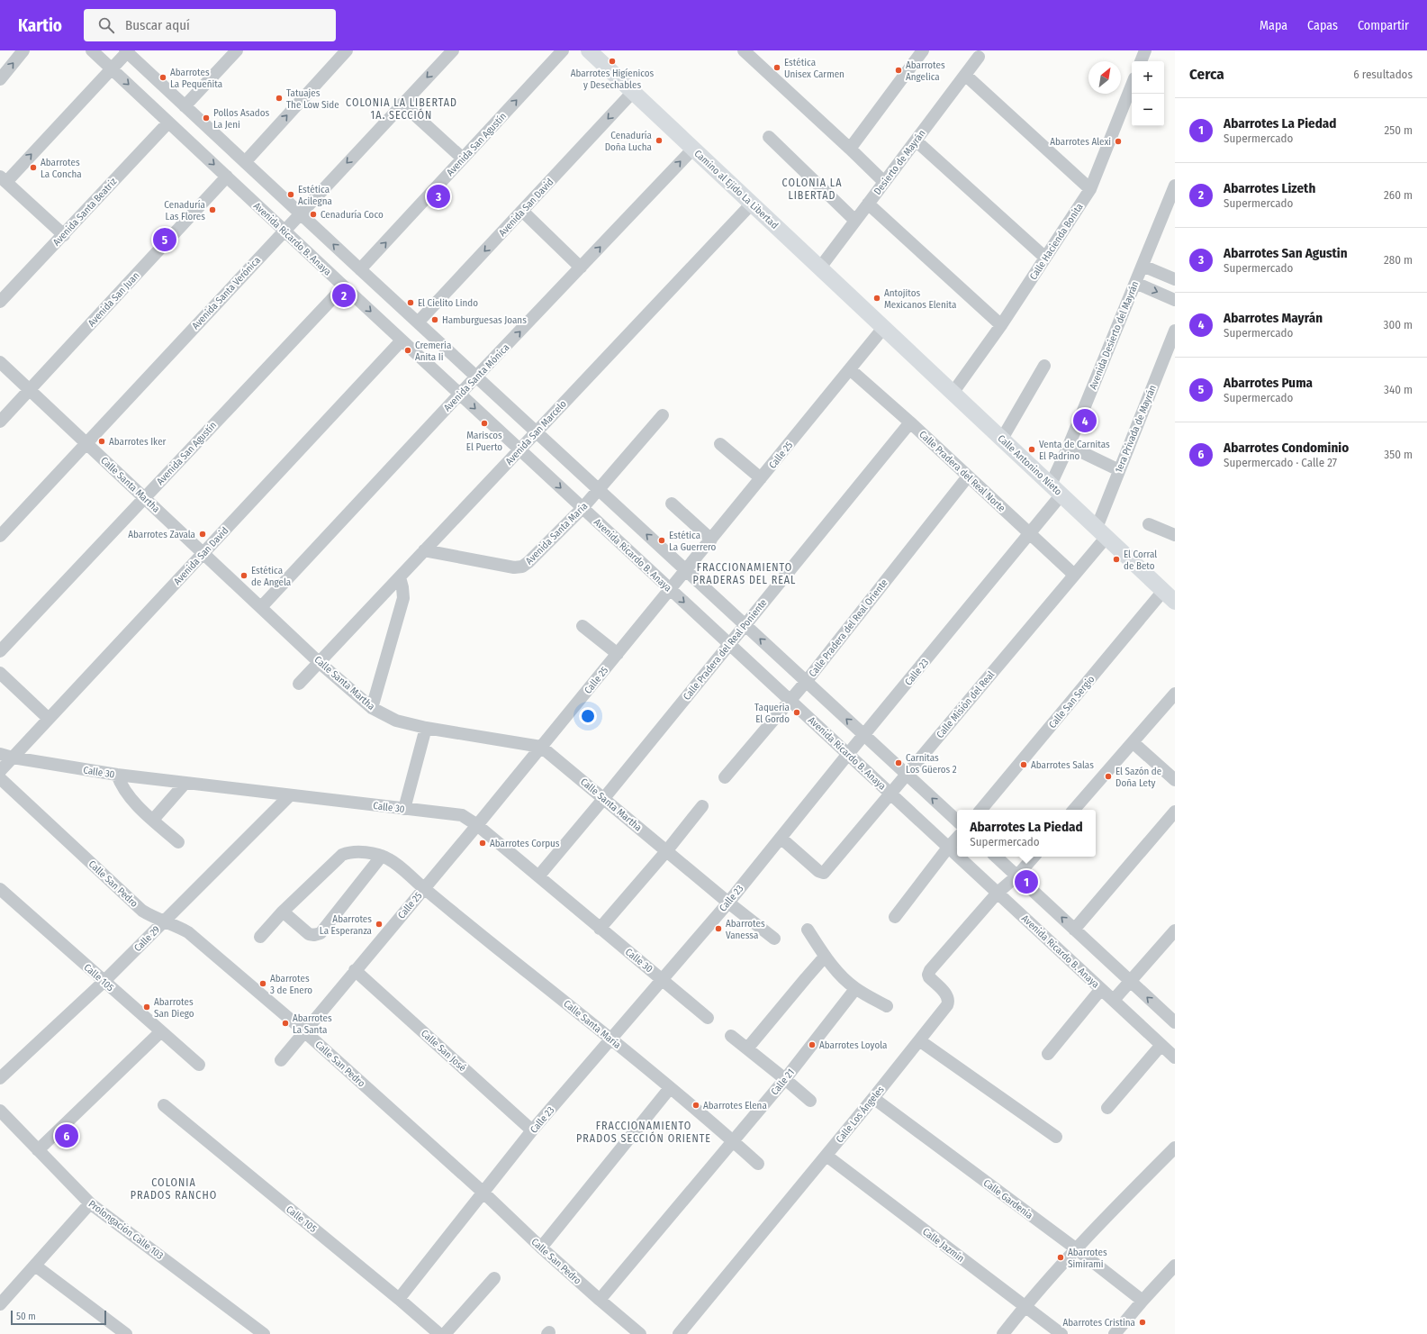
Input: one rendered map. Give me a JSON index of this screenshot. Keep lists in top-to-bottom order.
{
  "streets": {
    "main road": ["Camino al Ejido La Libertad", "Calle Antonino Nieto"],
    "street": [
      "Avenida San Agustín",
      "Desierto de Mayrán",
      "Avenida San David",
      "Avenida Santa Beatriz",
      "Avenida Ricardo B. Anaya",
      "Calle Hacienda Bonita",
      "Avenida Santa Verónica",
      "Avenida San Juan",
      "Avenida Desierto del Mayrán",
      "Avenida Santa Mónica",
      "1era Privada de Mayrán",
      "Avenida San Marcelo",
      "Calle 25",
      "Calle Pradera del Real Norte",
      "Calle Santa Martha",
      "Avenida Santa María",
      "Calle Pradera del Real Oriente",
      "Calle Pradera del Real Poniente",
      "Calle 23",
      "Calle San Sergio",
      "Calle Misión del Real",
      "Calle 30",
      "Calle San Pedro",
      "Calle 29",
      "Calle 105",
      "Calle Santa María",
      "Calle San José",
      "Calle 21",
      "Calle Los Ángeles",
      "Calle Gardenia",
      "Prolongación Calle 103",
      "Calle Jazmín"
    ]
  },
  "crossings": [
    ["Avenida San Agustín", "Avenida Ricardo B. Anaya"],
    ["Avenida San Agustín", "Calle Santa Martha"],
    ["Desierto de Mayrán", "Camino al Ejido La Libertad"],
    ["Camino al Ejido La Libertad", "Avenida San David"],
    ["Camino al Ejido La Libertad", "Avenida Santa Mónica"],
    ["Camino al Ejido La Libertad", "Avenida San Marcelo"],
    ["Camino al Ejido La Libertad", "Calle 25"],
    ["Camino al Ejido La Libertad", "Calle Antonino Nieto"],
    ["Avenida San David", "Avenida Ricardo B. Anaya"],
    ["Avenida San David", "Calle Santa Martha"],
    ["Avenida San David", "Calle 30"],
    ["Avenida Santa Beatriz", "Avenida Ricardo B. Anaya"],
    ["Avenida Ricardo B. Anaya", "Avenida Santa Verónica"],
    ["Avenida Ricardo B. Anaya", "Avenida San Juan"],
    ["Avenida Ricardo B. Anaya", "Avenida Santa Mónica"],
    ["Avenida Ricardo B. Anaya", "Avenida San Marcelo"],
    ["Avenida Ricardo B. Anaya", "Calle 25"],
    ["Avenida Ricardo B. Anaya", "Avenida Santa María"],
    ["Avenida Ricardo B. Anaya", "Calle Pradera del Real Oriente"],
    ["Avenida Ricardo B. Anaya", "Calle Pradera del Real Poniente"],
    ["Avenida Ricardo B. Anaya", "Calle 23"],
    ["Avenida Ricardo B. Anaya", "Calle Misión del Real"],
    ["Avenida Ricardo B. Anaya", "Calle Los Ángeles"],
    ["Calle Hacienda Bonita", "Calle Antonino Nieto"],
    ["Avenida Santa Verónica", "Calle Santa Martha"],
    ["Avenida San Juan", "Calle Santa Martha"],
    ["Avenida Desierto del Mayrán", "Calle Antonino Nieto"],
    ["Avenida Desierto del Mayrán", "Calle 23"],
    ["Avenida Santa Mónica", "Calle Santa Martha"],
    ["1era Privada de Mayrán", "Calle Antonino Nieto"],
    ["1era Privada de Mayrán", "Calle Misión del Real"],
    ["Avenida San Marcelo", "Calle Santa Martha"],
    ["Avenida San Marcelo", "Avenida Santa María"],
    ["Calle 25", "Calle Antonino Nieto"],
    ["Calle 25", "Calle Pradera del Real Norte"],
    ["Calle 25", "Calle Santa Martha"],
    ["Calle 25", "Calle 30"],
    ["Calle 25", "Calle San Pedro"],
    ["Calle 25", "Calle Santa María"],
    ["Calle 25", "Calle San José"],
    ["Calle Antonino Nieto", "Calle 23"],
    ["Calle Antonino Nieto", "Calle San Sergio"],
    ["Calle Antonino Nieto", "Calle Misión del Real"],
    ["Calle Pradera del Real Norte", "Calle Pradera del Real Oriente"],
    ["Calle Pradera del Real Norte", "Calle Pradera del Real Poniente"],
    ["Calle Pradera del Real Norte", "Calle 23"],
    ["Calle Pradera del Real Norte", "Calle Misión del Real"],
    ["Calle Santa Martha", "Calle Pradera del Real Poniente"],
    ["Calle Santa Martha", "Calle 23"],
    ["Calle Pradera del Real Poniente", "Calle 30"],
    ["Calle 23", "Calle Misión del Real"],
    ["Calle 23", "Calle 30"],
    ["Calle 23", "Calle San Pedro"],
    ["Calle 23", "Calle 105"],
    ["Calle 23", "Calle Santa María"],
    ["Calle 23", "Calle San José"],
    ["Calle 30", "Calle 29"],
    ["Calle San Pedro", "Calle 29"],
    ["Calle San Pedro", "Calle 21"],
    ["Calle 29", "Calle 105"],
    ["Calle Santa María", "Calle 21"],
    ["Calle Los Ángeles", "Calle Gardenia"],
    ["Calle Los Ángeles", "Calle Jazmín"]
  ],
  "one_way": ["Avenida San Agustín", "Avenida Santa Mónica"],
  "districts": [
    "COLONIA LA LIBERTAD 1A. SECCIÓN",
    "COLONIA LA LIBERTAD",
    "FRACCIONAMIENTO PRADERAS DEL REAL",
    "FRACCIONAMIENTO PRADOS SECCIÓN ORIENTE",
    "COLONIA PRADOS RANCHO"
  ],
  "places": [
    "Abarrotes Higíenicos y Desechables",
    "Estética Unisex Carmen",
    "Abarrotes Angelica",
    "Abarrotes La Pequeñita",
    "Tatuajes The Low Side",
    "Pollos Asados La Jeni",
    "Cenaduría Doña Lucha",
    "Abarrotes Alexi",
    "Abarrotes La Concha",
    "Estética Acilegna",
    "Cenaduría Las Flores",
    "Cenaduría Coco",
    "Antojitos Mexicanos Elenita",
    "El Cielito Lindo",
    "Hamburguesas Joans",
    "Cremeria Anita Ii",
    "Mariscos El Puerto",
    "Abarrotes Iker",
    "Venta de Carnitas El Padrino",
    "Abarrotes Zavala",
    "Estética La Guerrero",
    "El Corral de Beto",
    "Estética de Angela",
    "Taqueria El Gordo",
    "Carnitas Los Güeros 2",
    "Abarrotes Salas",
    "El Sazón de Doña Lety",
    "Abarrotes Corpus",
    "Abarrotes La Esperanza",
    "Abarrotes Vanessa",
    "Abarrotes 3 de Enero",
    "Abarrotes San Diego",
    "Abarrotes La Santa",
    "Abarrotes Loyola",
    "Abarrotes Elena",
    "Abarrotes Simirami",
    "Abarrotes Cristina"
  ],
  "scale_bar": "50 m",
  "north": "top right",
  "page": {
    "header": "Kartio",
    "search": "Buscar aquí",
    "nav": ["Mapa", "Capas", "Compartir"],
    "heading": ["Cerca", "6 resultados"],
    "map_buttons": ["+", "−"],
    "list": [
      {
        "mark": "1",
        "name": "Abarrotes La Piedad",
        "note": "Supermercado",
        "value": "250 m"
      },
      {
        "mark": "2",
        "name": "Abarrotes Lizeth",
        "note": "Supermercado",
        "value": "260 m"
      },
      {
        "mark": "3",
        "name": "Abarrotes San Agustin",
        "note": "Supermercado",
        "value": "280 m"
      },
      {
        "mark": "4",
        "name": "Abarrotes Mayrán",
        "note": "Supermercado",
        "value": "300 m"
      },
      {
        "mark": "5",
        "name": "Abarrotes Puma",
        "note": "Supermercado",
        "value": "340 m"
      },
      {
        "mark": "6",
        "name": "Abarrotes Condominio",
        "note": "Supermercado · Calle 27",
        "value": "350 m"
      }
    ],
    "pins": [
      "3",
      "5",
      "2",
      "4",
      "1",
      "6"
    ],
    "popup": ["Abarrotes La Piedad", "Supermercado"],
    "scale": "50 m"
  }
}
